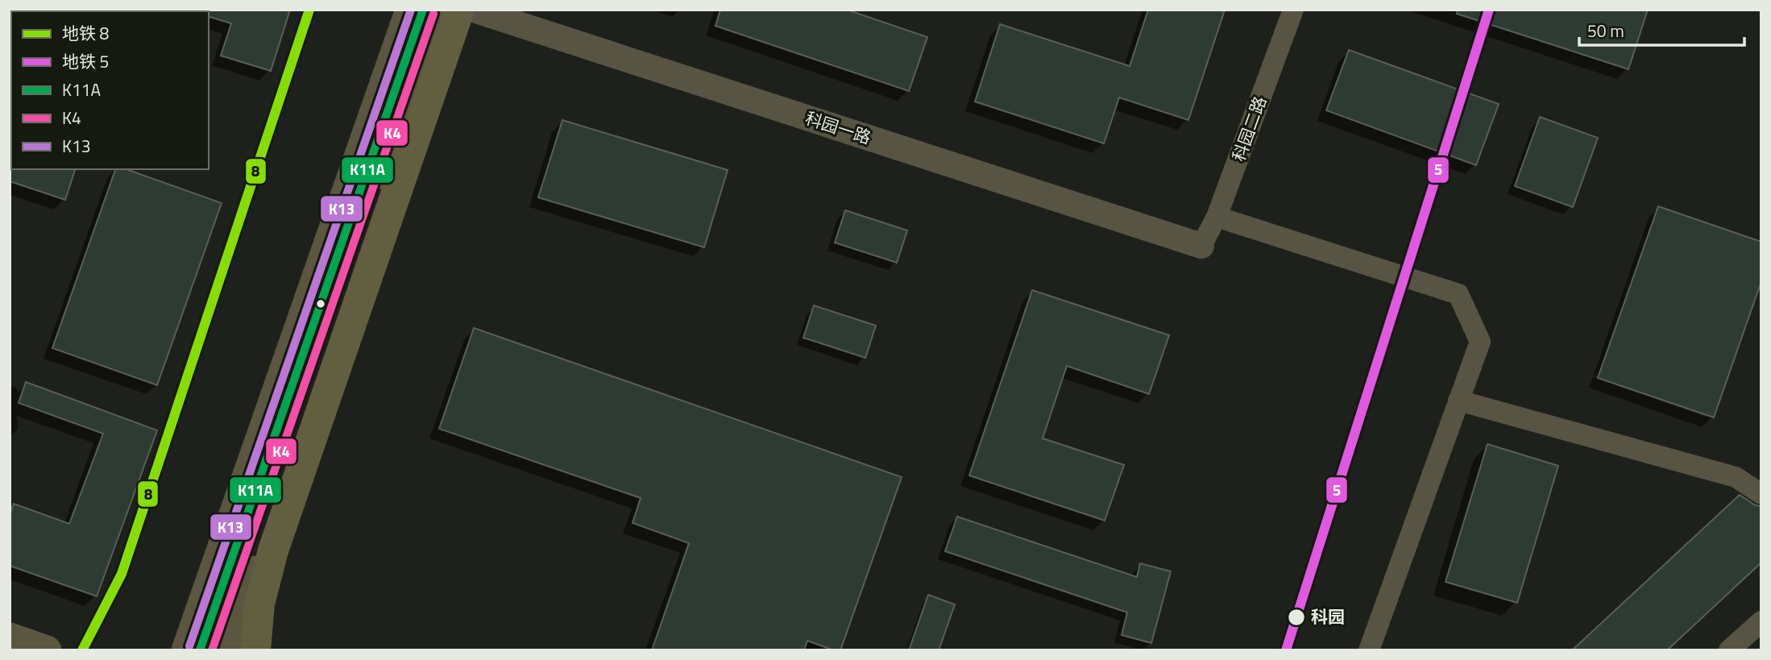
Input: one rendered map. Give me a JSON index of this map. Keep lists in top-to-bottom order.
{
  "streets": {
    "street": ["科园一路", "科园二路"]
  },
  "crossings": [
    ["科园一路", "科园二路"]
  ],
  "places": ["科园"],
  "lines": [
    "metro line 8",
    "metro line 5",
    "transit line K11A",
    "transit line K13",
    "transit line K4"
  ],
  "legend": [
    "地铁 8",
    "地铁 5",
    "K11A",
    "K4",
    "K13"
  ],
  "scale_bar": "50 m"
}
